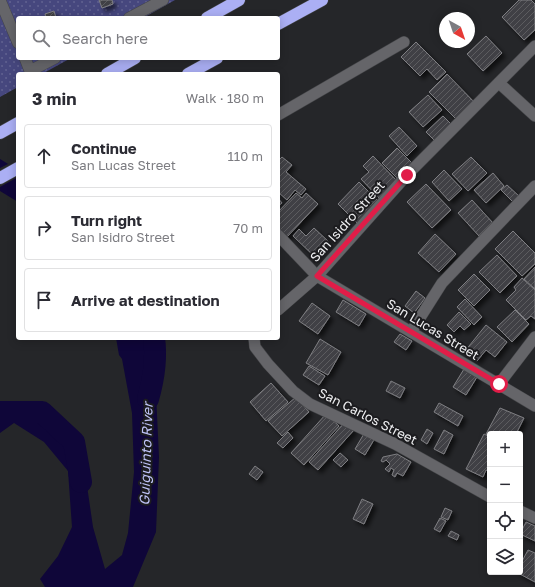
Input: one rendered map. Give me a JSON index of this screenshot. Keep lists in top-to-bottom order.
{
  "streets": {
    "street": ["San Isidro Street", "San Lucas Street", "San Carlos Street"]
  },
  "crossings": [
    ["San Isidro Street", "San Lucas Street"]
  ],
  "water": ["Guiguinto River"],
  "north": "bottom right",
  "page": {
    "search": "Search here",
    "heading": ["3 min", "Walk · 180 m"],
    "list": [
      ["Continue", "San Lucas Street", "110 m"],
      ["Turn right", "San Isidro Street", "70 m"],
      "Arrive at destination"
    ],
    "map_buttons": ["+", "−"]
  }
}
